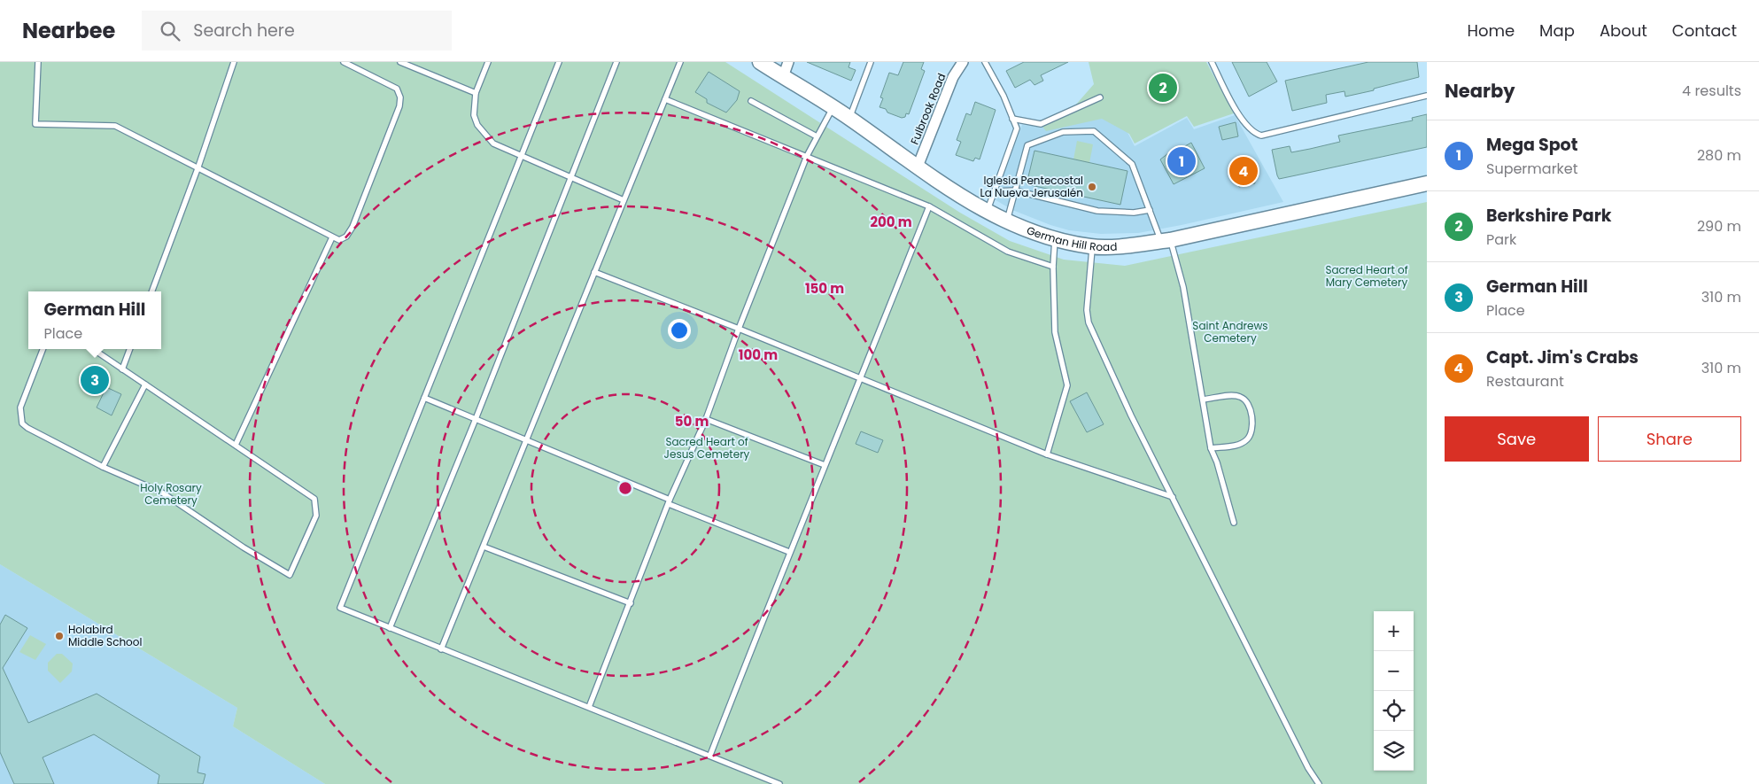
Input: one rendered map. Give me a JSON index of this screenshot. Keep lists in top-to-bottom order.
{
  "streets": {
    "street": ["Fulbrook Road", "German Hill Road"]
  },
  "crossings": [
    ["Fulbrook Road", "German Hill Road"]
  ],
  "parks": [
    "Sacred Heart of Mary Cemetery",
    "Saint Andrews Cemetery",
    "Sacred Heart of Jesus Cemetery",
    "Holy Rosary Cemetery"
  ],
  "places": ["Iglesia Pentecostal La Nueva Jerusalén", "Holabird Middle School"],
  "page": {
    "header": "Nearbee",
    "search": "Search here",
    "nav": [
      "Home",
      "Map",
      "About",
      "Contact"
    ],
    "heading": ["Nearby", "4 results"],
    "pins": [
      "2",
      "1",
      "4",
      "3"
    ],
    "list": [
      {
        "mark": "1",
        "name": "Mega Spot",
        "note": "Supermarket",
        "value": "280 m"
      },
      {
        "mark": "2",
        "name": "Berkshire Park",
        "note": "Park",
        "value": "290 m"
      },
      {
        "mark": "3",
        "name": "German Hill",
        "note": "Place",
        "value": "310 m"
      },
      {
        "mark": "4",
        "name": "Capt. Jim's Crabs",
        "note": "Restaurant",
        "value": "310 m"
      }
    ],
    "popup": ["German Hill", "Place"],
    "buttons": ["Save", "Share"],
    "map_buttons": ["+", "−"]
  },
  "rings": [
    "200 m",
    "150 m",
    "100 m",
    "50 m"
  ]
}
